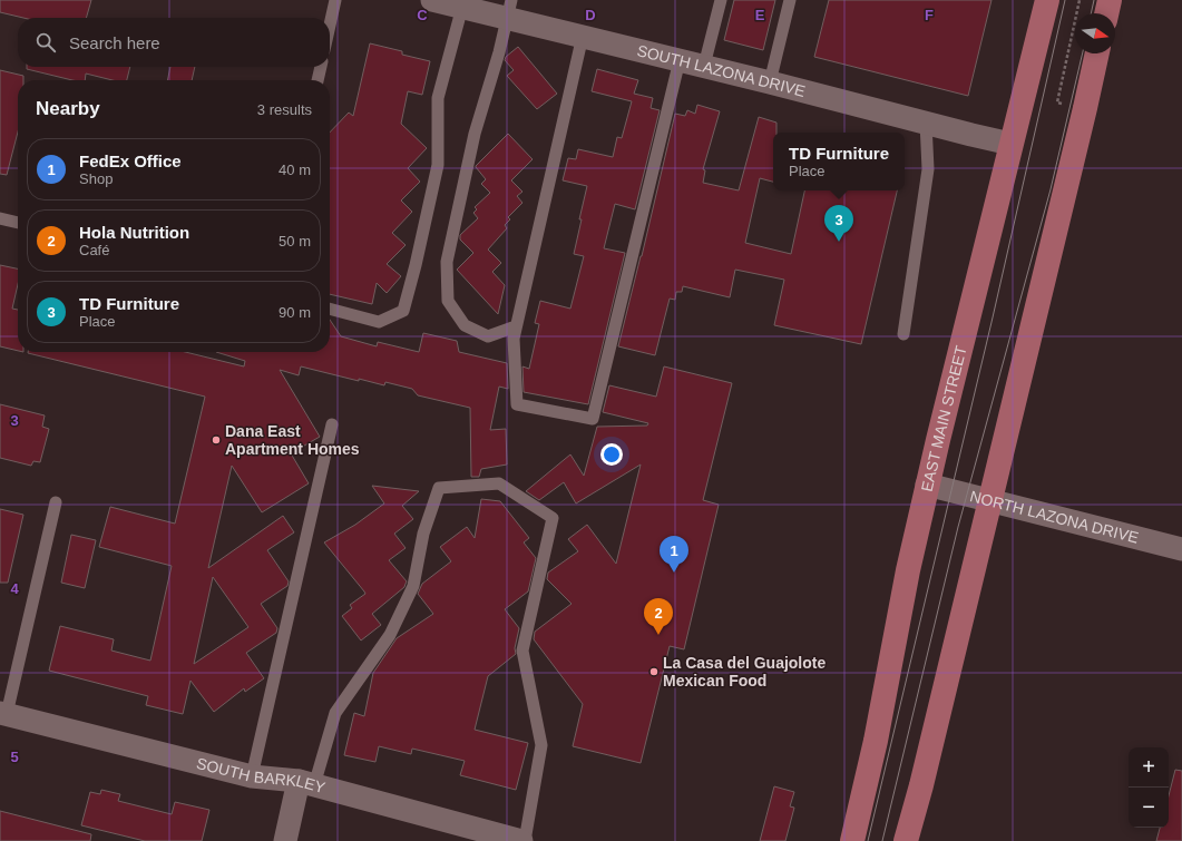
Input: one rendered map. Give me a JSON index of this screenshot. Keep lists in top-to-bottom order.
{
  "streets": {
    "main road": ["EAST MAIN STREET"],
    "street": ["SOUTH LAZONA DRIVE", "NORTH LAZONA DRIVE", "SOUTH BARKLEY"]
  },
  "crossings": [
    ["SOUTH LAZONA DRIVE", "EAST MAIN STREET"],
    ["EAST MAIN STREET", "NORTH LAZONA DRIVE"]
  ],
  "places": ["Dana East Apartment Homes", "La Casa del Guajolote Mexican Food"],
  "north": "right",
  "page": {
    "search": "Search here",
    "heading": ["Nearby", "3 results"],
    "popup": ["TD Furniture", "Place"],
    "list": [
      {
        "mark": "1",
        "name": "FedEx Office",
        "note": "Shop",
        "value": "40 m"
      },
      {
        "mark": "2",
        "name": "Hola Nutrition",
        "note": "Café",
        "value": "50 m"
      },
      {
        "mark": "3",
        "name": "TD Furniture",
        "note": "Place",
        "value": "90 m"
      }
    ],
    "pins": ["3", "1", "2"],
    "map_buttons": ["+", "−"]
  },
  "grid": {
    "columns": [
      "C",
      "D",
      "E",
      "F"
    ],
    "rows": ["3", "4", "5"]
  }
}
